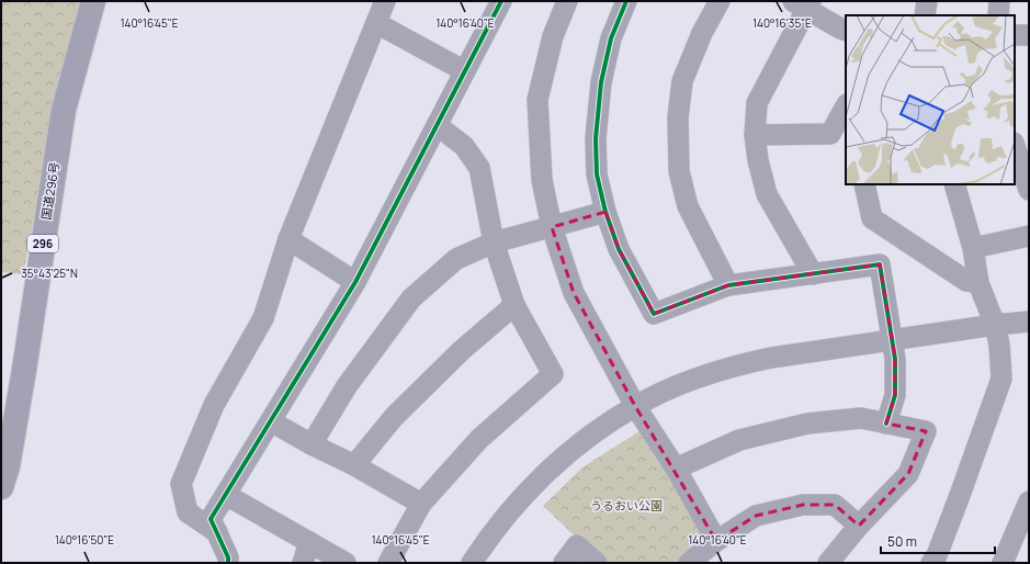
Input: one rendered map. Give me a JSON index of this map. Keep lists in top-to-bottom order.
{
  "streets": {
    "highway": ["国道296号", "296"]
  },
  "parks": ["うるおい公園"],
  "scale_bar": "50 m",
  "coordinates": [
    "140°16'45\"E",
    "140°16'40\"E",
    "140°16'35\"E",
    "35°43'25\"N",
    "140°16'50\"E"
  ]
}
